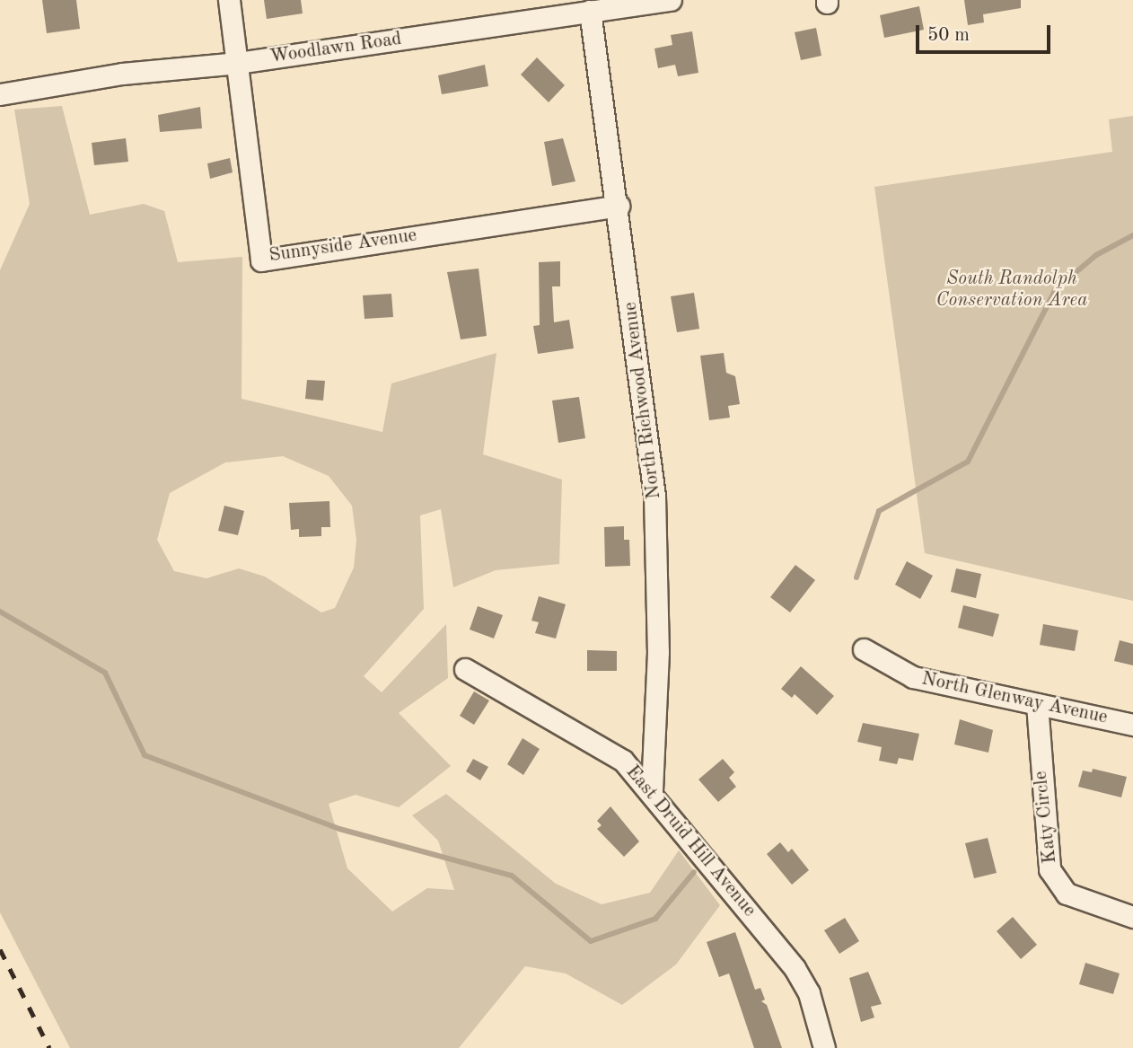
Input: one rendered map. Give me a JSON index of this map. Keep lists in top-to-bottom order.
{
  "streets": {
    "street": [
      "Woodlawn Road",
      "Sunnyside Avenue",
      "North Richwood Avenue",
      "North Glenway Avenue",
      "Katy Circle",
      "East Druid Hill Avenue"
    ]
  },
  "crossings": [
    ["Woodlawn Road", "Sunnyside Avenue"],
    ["Woodlawn Road", "North Richwood Avenue"],
    ["Sunnyside Avenue", "North Richwood Avenue"],
    ["North Richwood Avenue", "East Druid Hill Avenue"],
    ["North Glenway Avenue", "Katy Circle"]
  ],
  "parks": ["South Randolph Conservation Area"],
  "scale_bar": "50 m"
}
